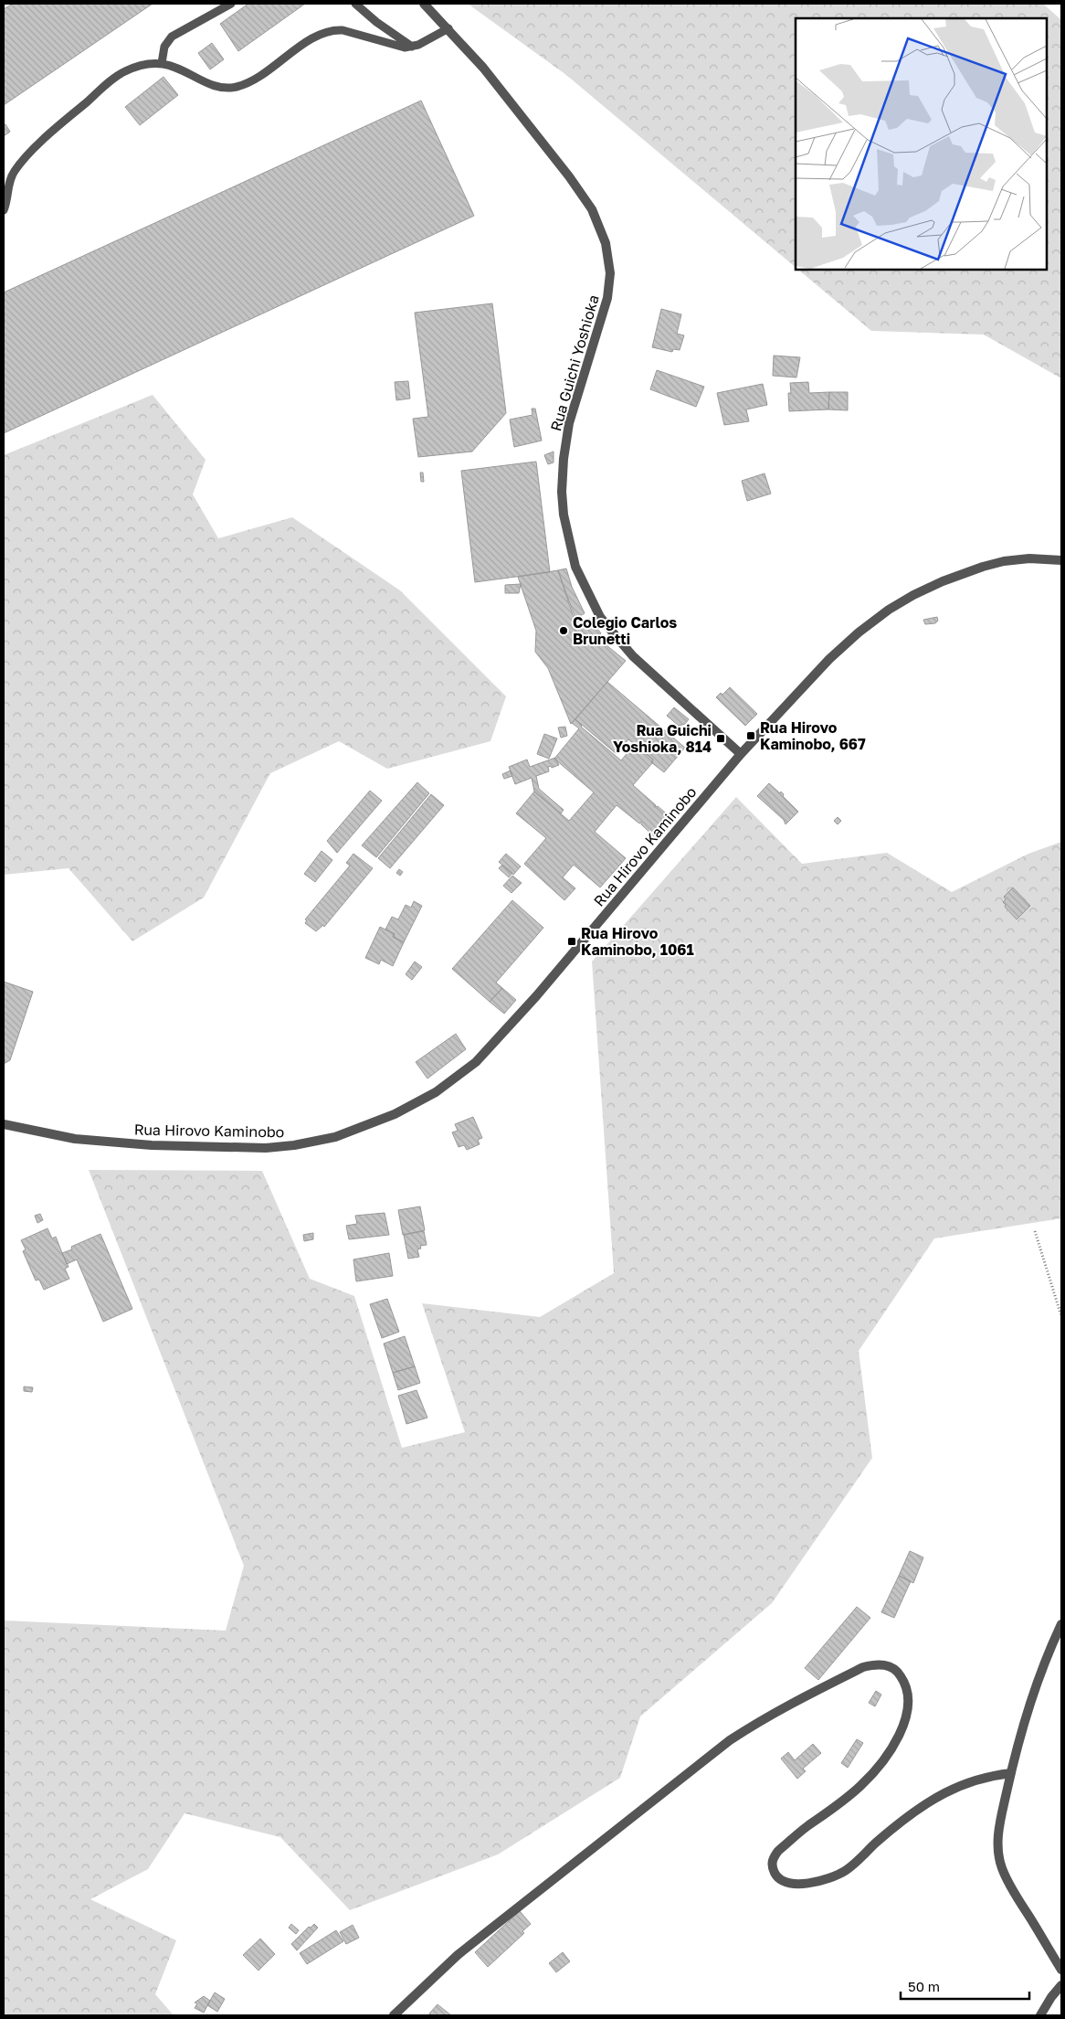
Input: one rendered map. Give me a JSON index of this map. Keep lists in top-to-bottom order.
{
  "streets": {
    "street": ["Rua Guichi Yoshioka", "Rua Hirovo Kaminobo"]
  },
  "crossings": [
    ["Rua Guichi Yoshioka", "Rua Hirovo Kaminobo"]
  ],
  "places": {
    "other": ["Colegio Carlos Brunetti"],
    "transit": ["Rua Hirovo Kaminobo, 667", "Rua Guichi Yoshioka, 814", "Rua Hirovo Kaminobo, 1061"]
  },
  "scale_bar": "50 m"
}
